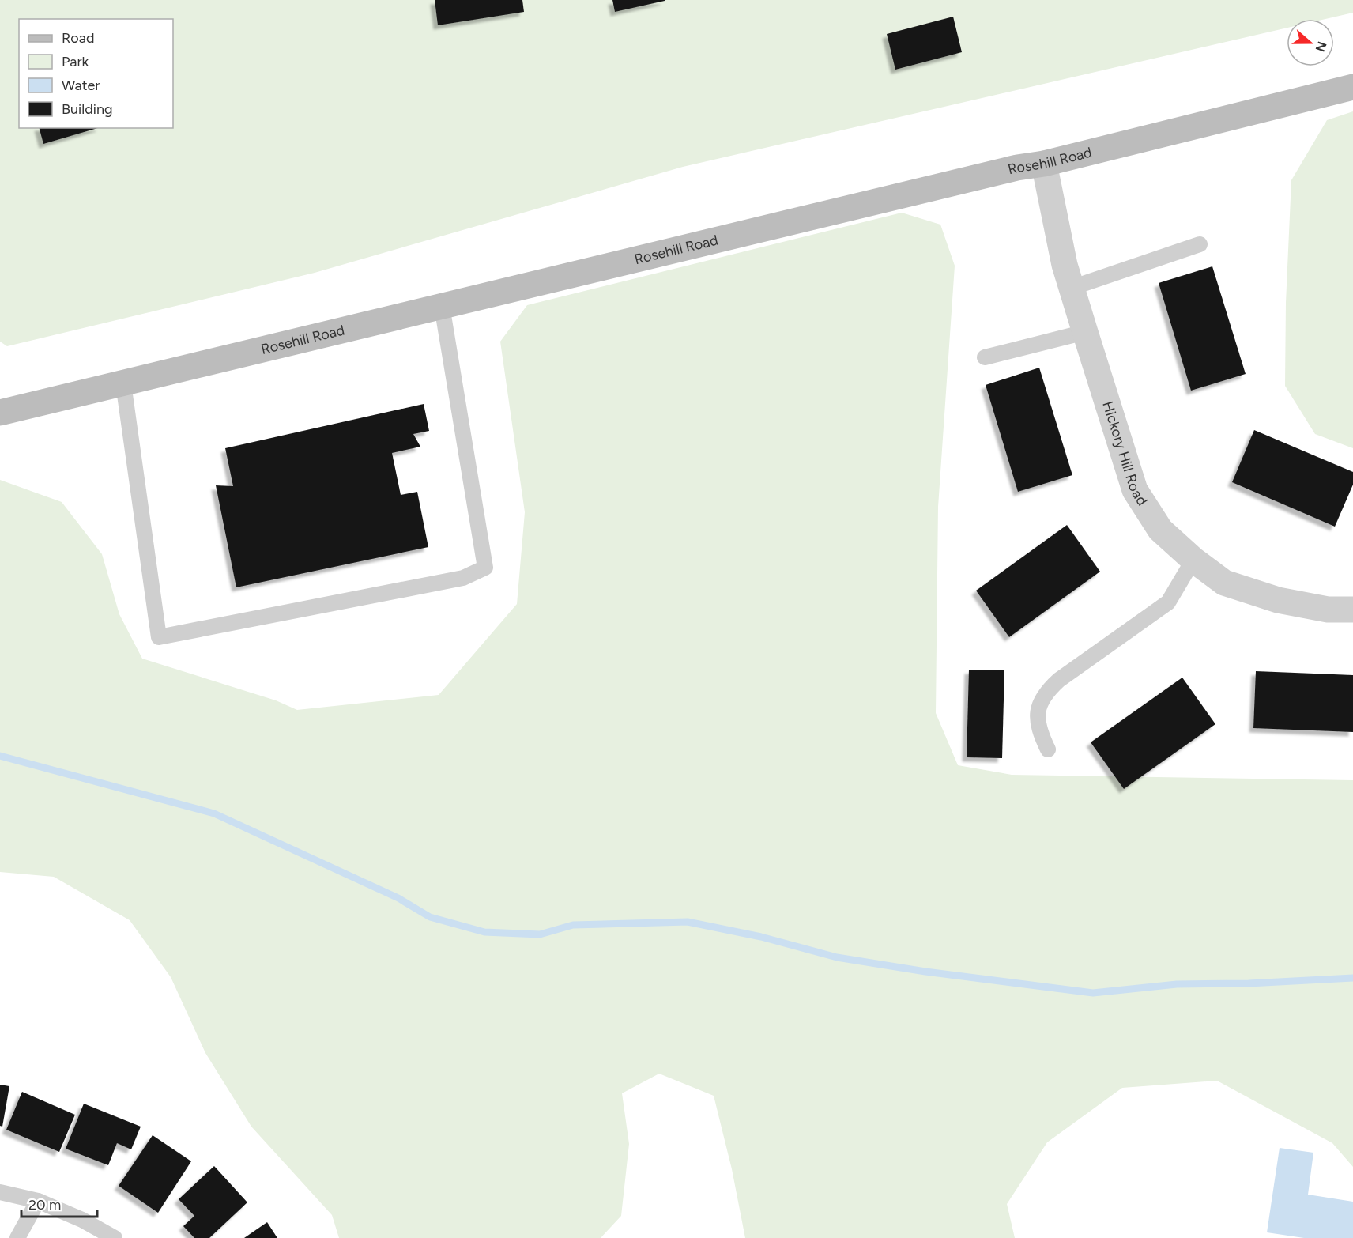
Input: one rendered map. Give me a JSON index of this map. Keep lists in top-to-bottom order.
{
  "streets": {
    "main road": ["Rosehill Road"],
    "street": ["Hickory Hill Road"]
  },
  "crossings": [
    ["Rosehill Road", "Hickory Hill Road"]
  ],
  "legend": [
    "Road",
    "Park",
    "Water",
    "Building"
  ],
  "scale_bar": "20 m",
  "north": "right"
}
